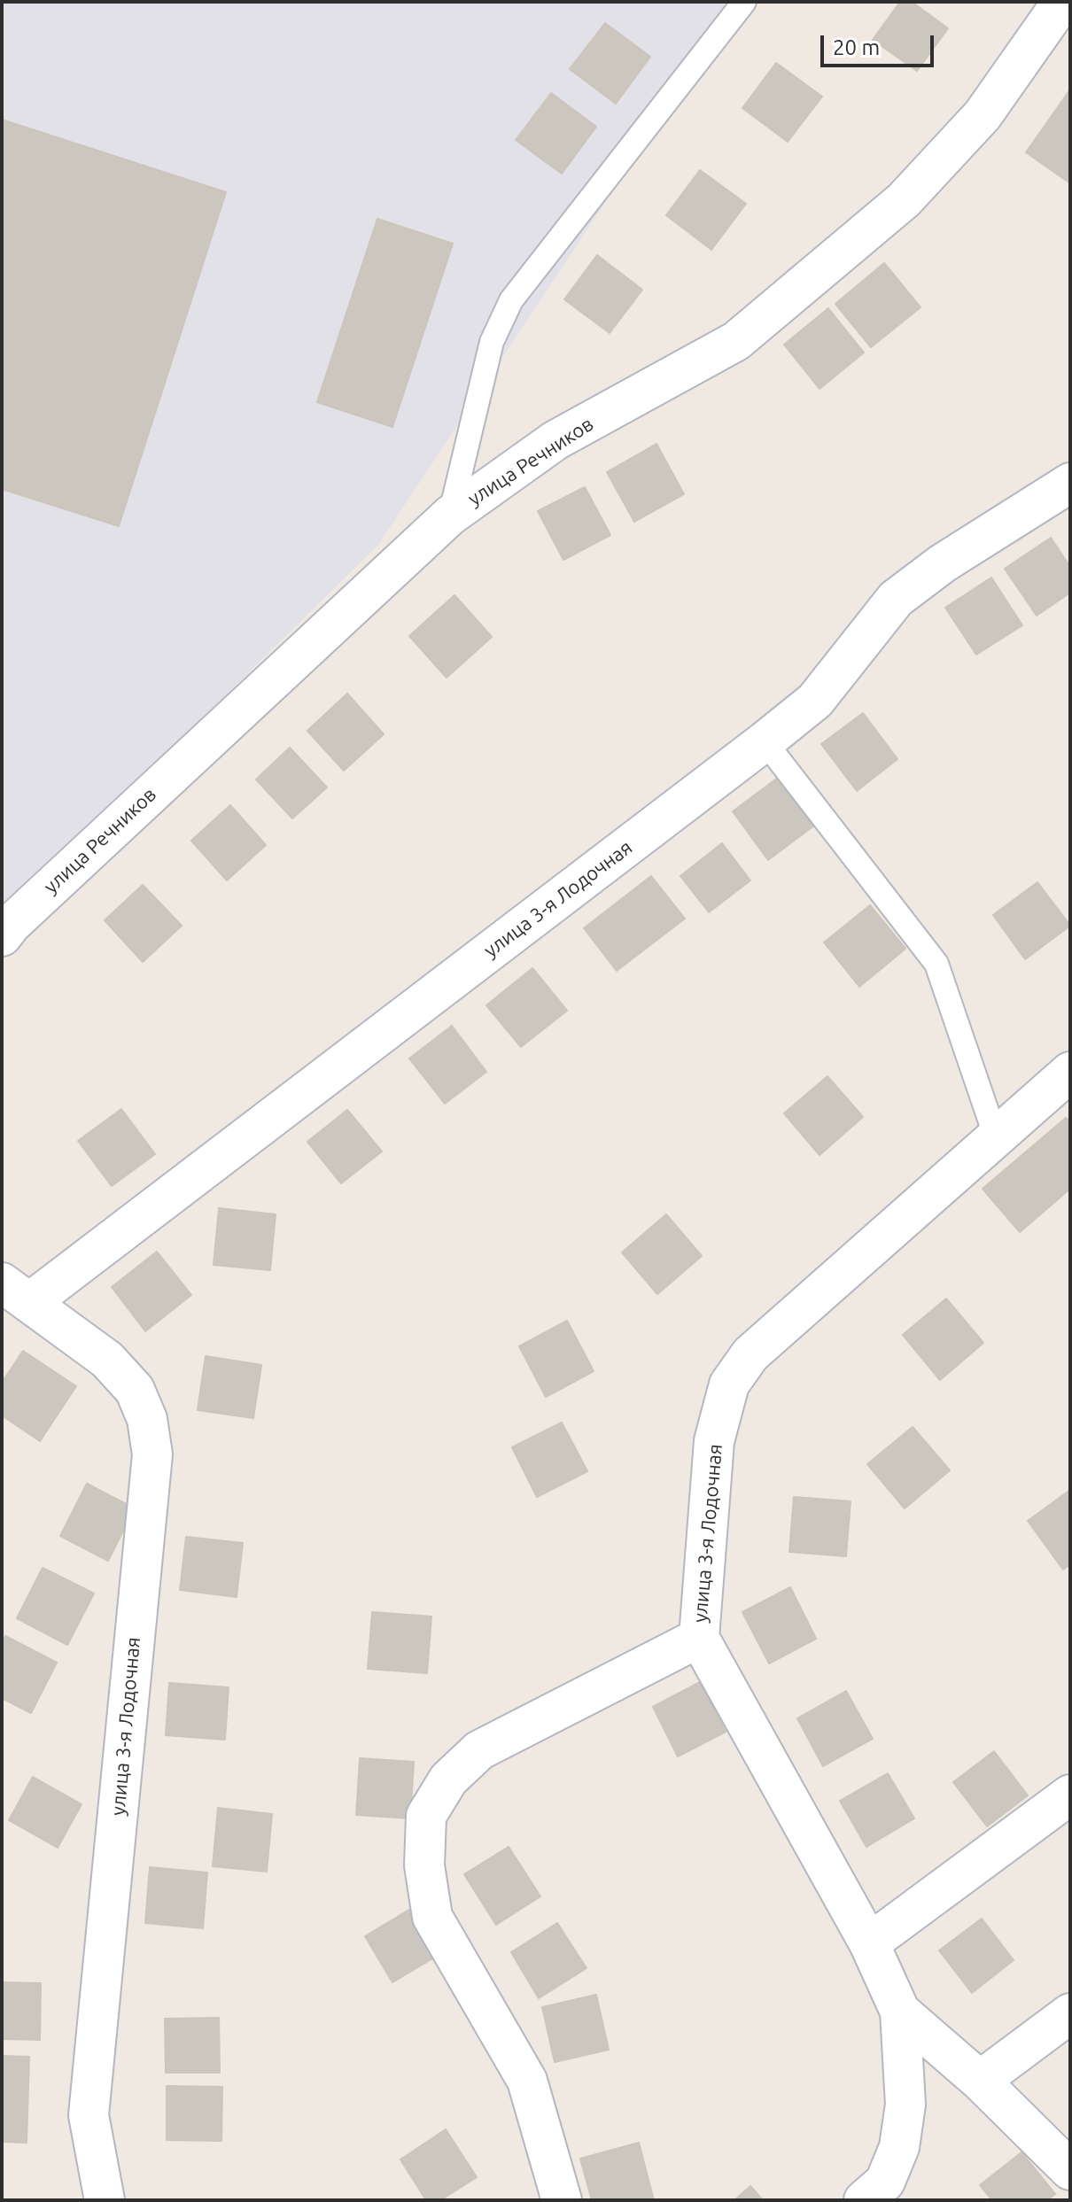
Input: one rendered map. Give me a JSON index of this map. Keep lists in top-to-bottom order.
{
  "streets": {
    "street": ["улица Речников", "улица 3-я Лодочная"]
  },
  "scale_bar": "20 m"
}
